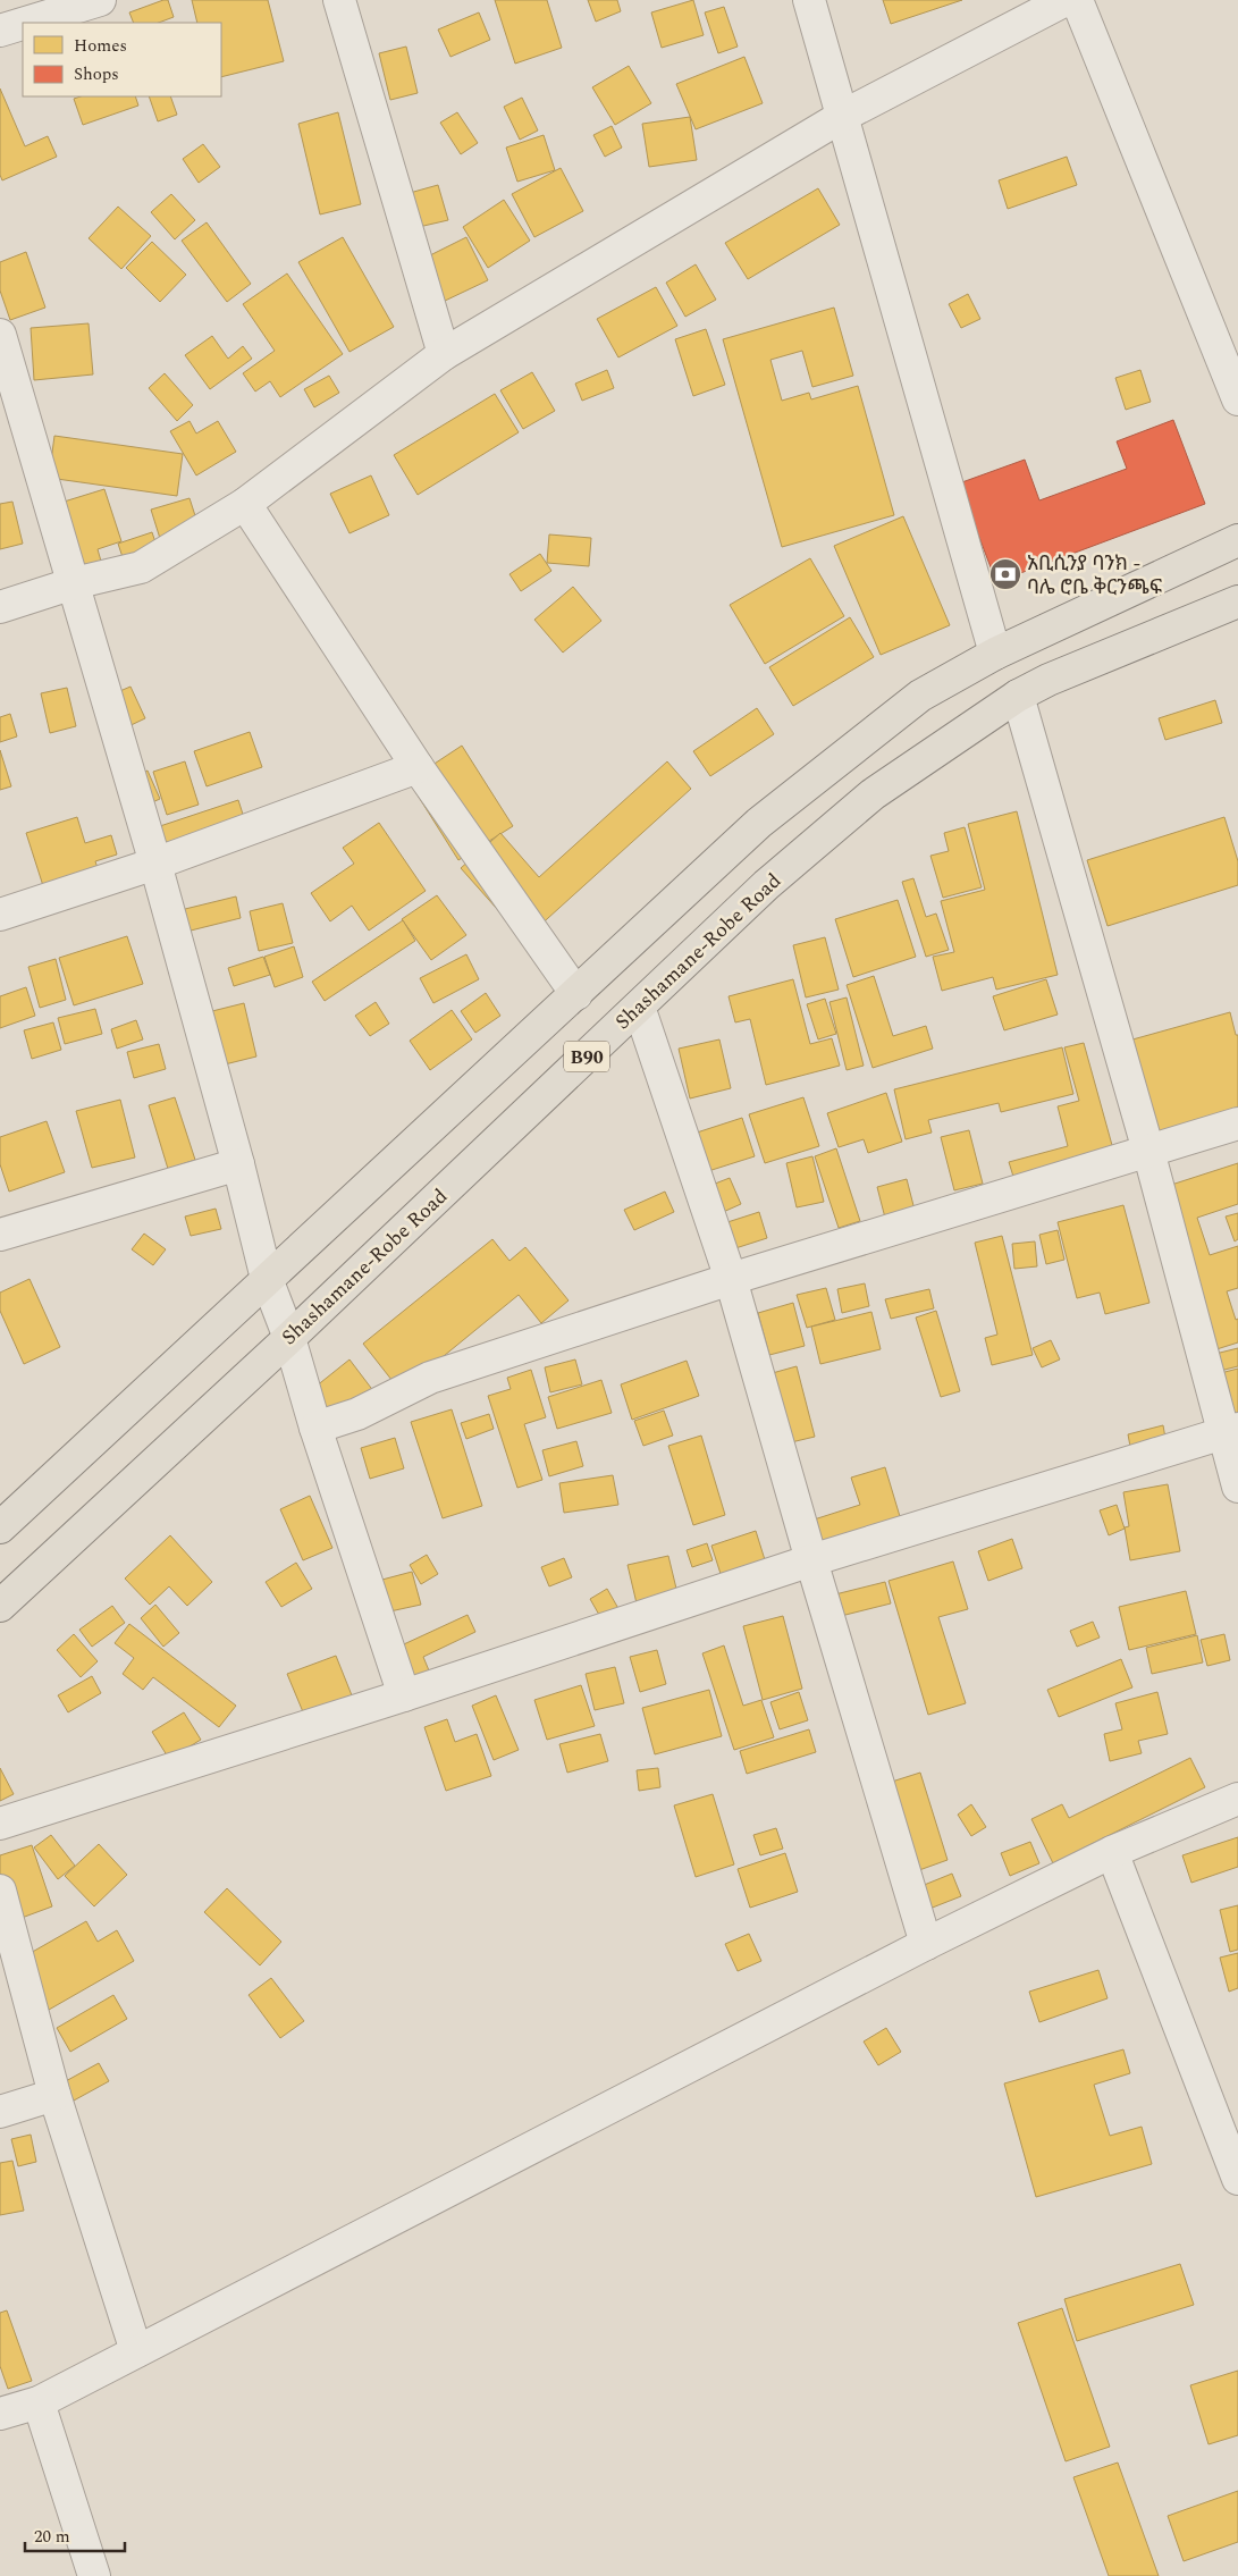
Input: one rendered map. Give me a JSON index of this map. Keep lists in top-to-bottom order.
{
  "streets": {
    "main road": ["Shashamane-Robe Road", "B90"]
  },
  "places": {
    "bank": ["አቢሲንያ ባንክ - ባሌ ሮቤ ቅርንጫፍ"]
  },
  "legend": ["Homes", "Shops"],
  "scale_bar": "20 m"
}
